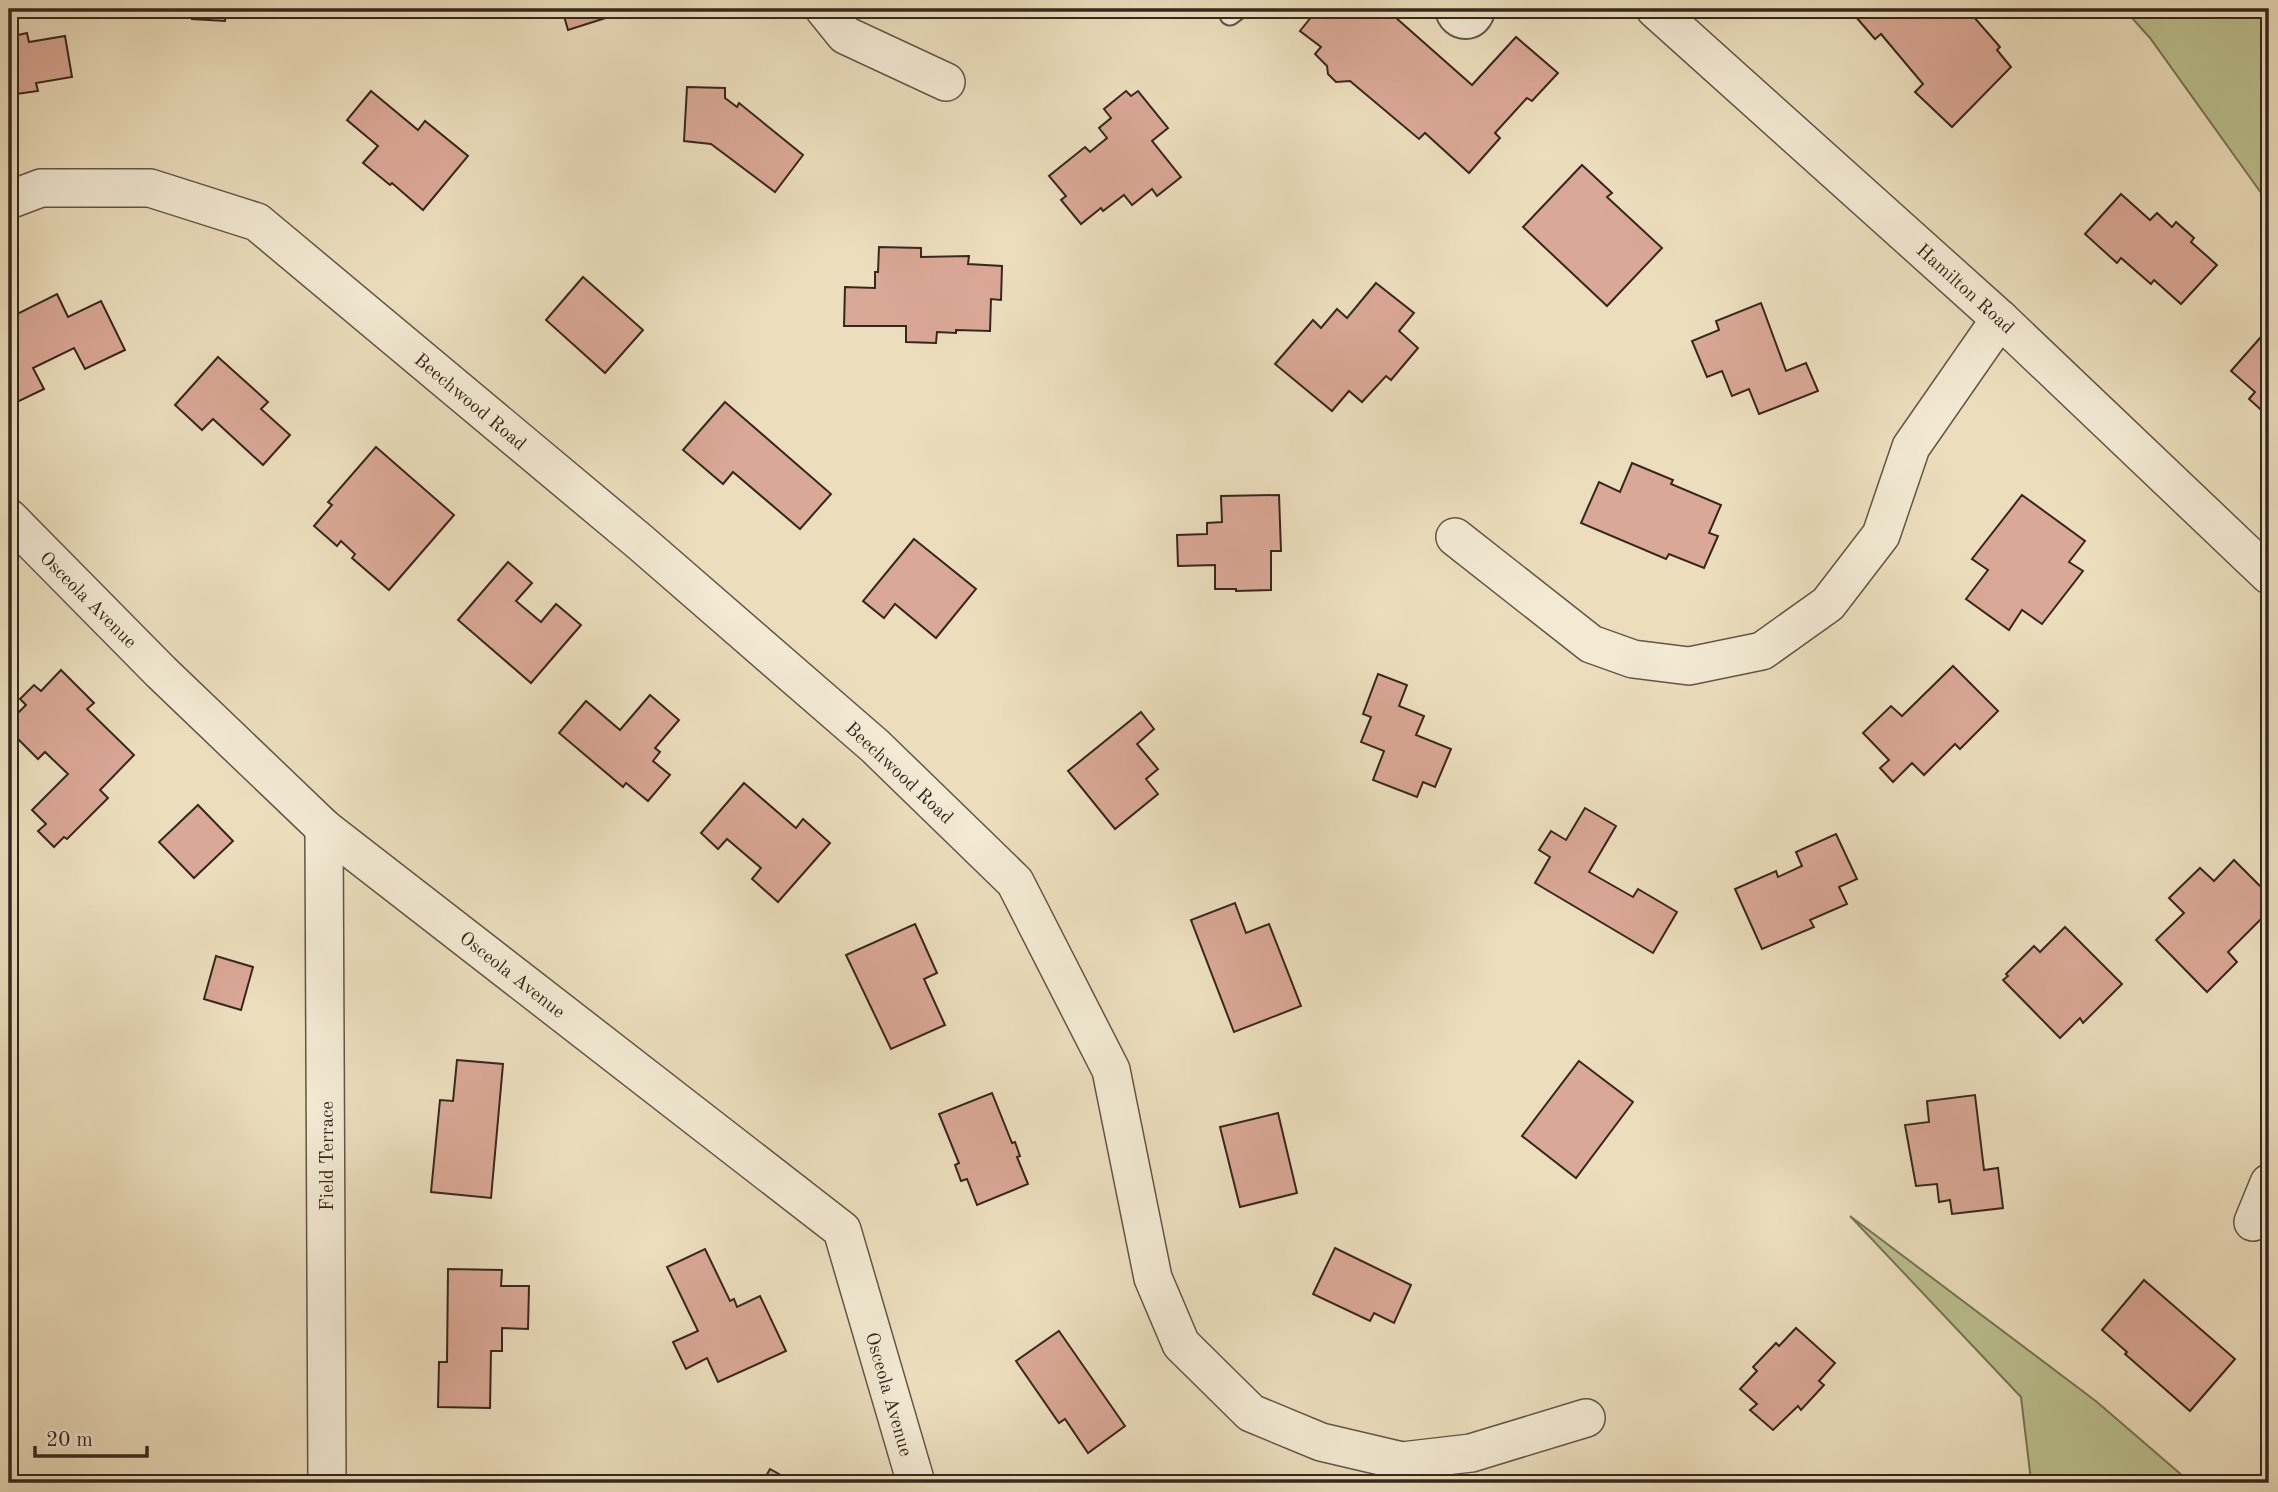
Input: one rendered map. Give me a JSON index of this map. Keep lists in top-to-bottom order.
{
  "streets": {
    "street": [
      "Hamilton Road",
      "Beechwood Road",
      "Osceola Avenue",
      "Field Terrace"
    ]
  },
  "crossings": [
    ["Osceola Avenue", "Field Terrace"]
  ],
  "scale_bar": "20 m"
}
